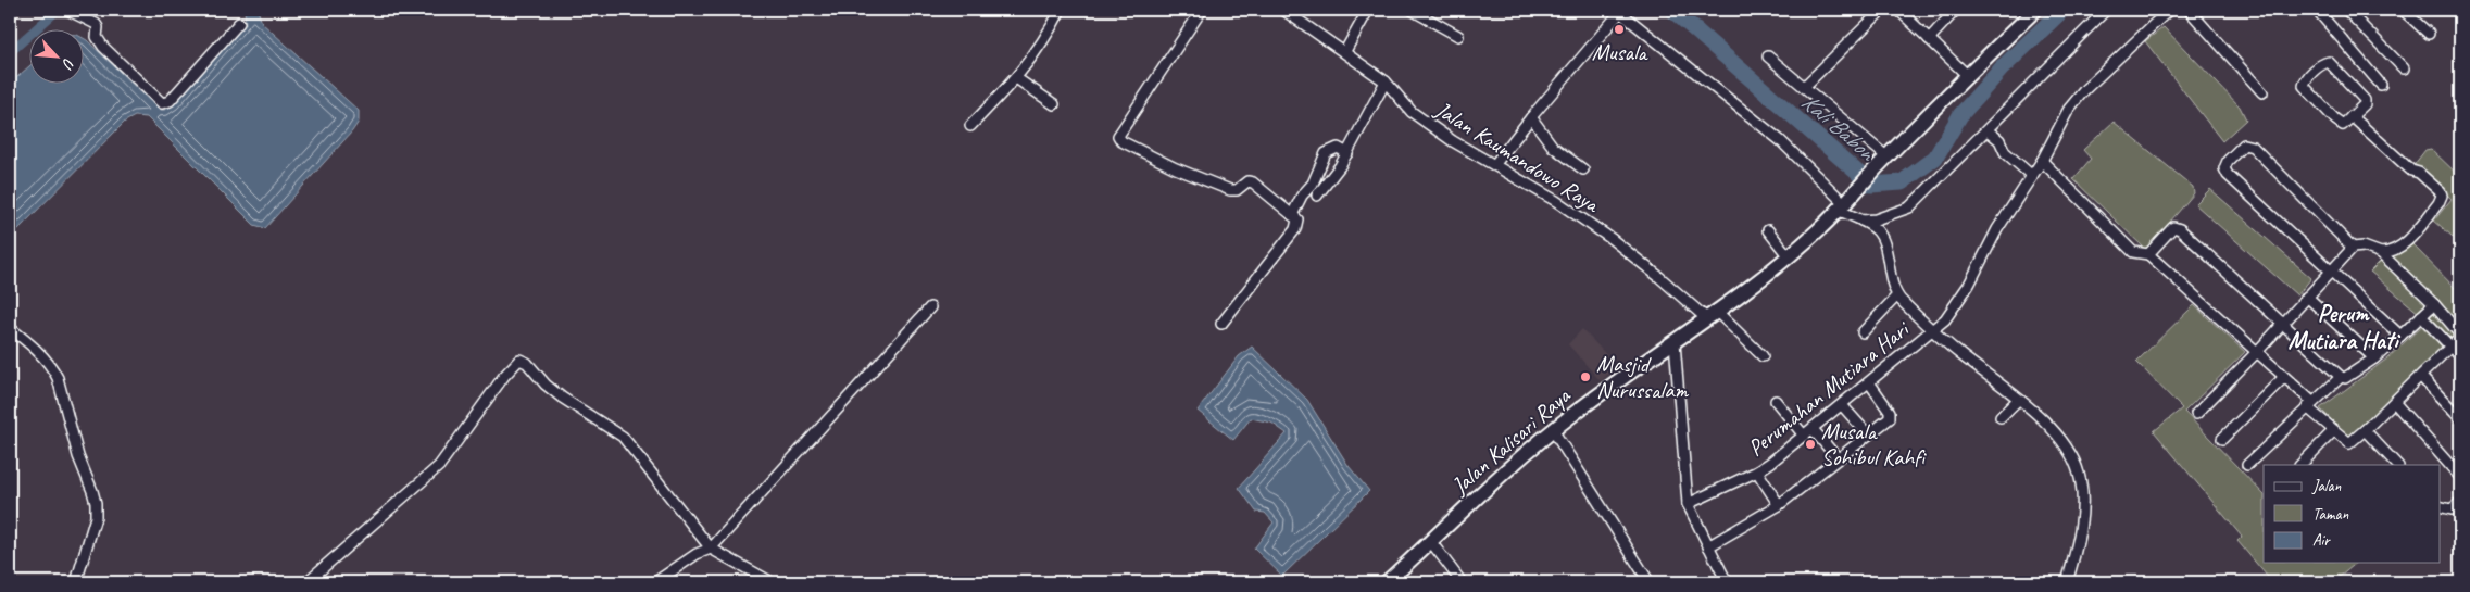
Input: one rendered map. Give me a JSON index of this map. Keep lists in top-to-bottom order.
{
  "streets": {
    "street": ["Jalan Kaumandowo Raya", "Perumahan Mutiara Hari", "Jalan Kalisari Raya"]
  },
  "crossings": [
    ["Jalan Kaumandowo Raya", "Jalan Kalisari Raya"]
  ],
  "districts": ["Perum Mutiara Hati"],
  "water": ["Kali Babon"],
  "places": ["Musala", "Masjid Nurussalam", "Musala Sohibul Kahfi"],
  "legend": ["Jalan", "Taman", "Air"],
  "north": "bottom right"
}
